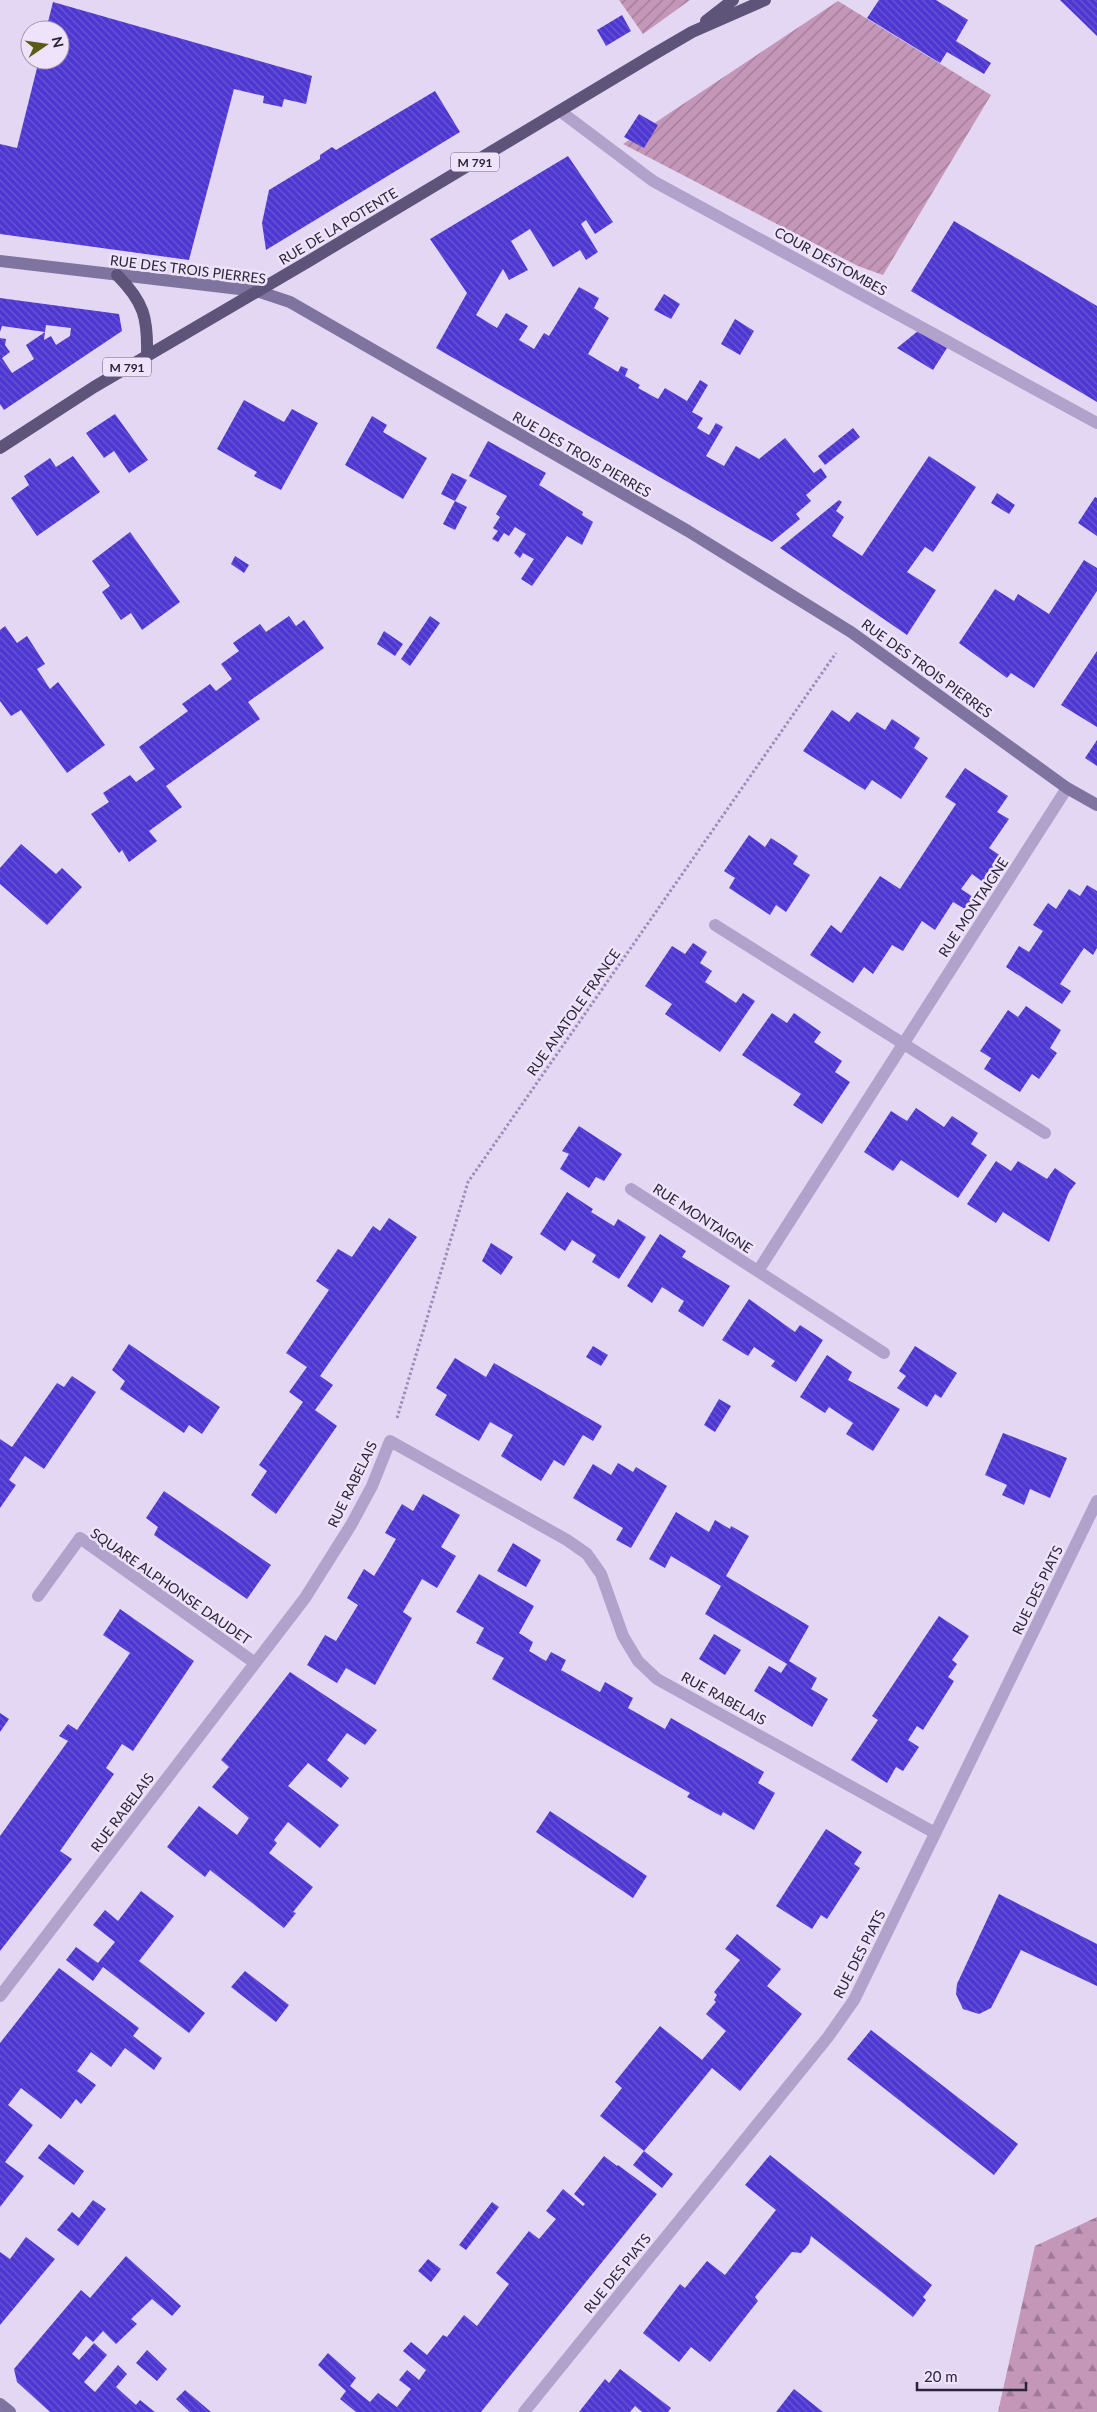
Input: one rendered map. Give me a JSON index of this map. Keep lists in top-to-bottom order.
{
  "streets": {
    "main road": ["M 791", "RUE DE LA POTENTE"],
    "street": [
      "COUR DESTOMBES",
      "RUE DES TROIS PIERRES",
      "RUE MONTAIGNE",
      "RUE RABELAIS",
      "SQUARE ALPHONSE DAUDET",
      "RUE DES PIATS"
    ],
    "path": ["RUE ANATOLE FRANCE"]
  },
  "crossings": [
    ["RUE DE LA POTENTE", "COUR DESTOMBES"],
    ["RUE DE LA POTENTE", "RUE DES TROIS PIERRES"],
    ["RUE DES TROIS PIERRES", "RUE MONTAIGNE"],
    ["RUE DES TROIS PIERRES", "RUE ANATOLE FRANCE"],
    ["RUE ANATOLE FRANCE", "RUE RABELAIS"],
    ["RUE RABELAIS", "SQUARE ALPHONSE DAUDET"],
    ["RUE RABELAIS", "RUE DES PIATS"]
  ],
  "scale_bar": "20 m",
  "north": "right"
}
